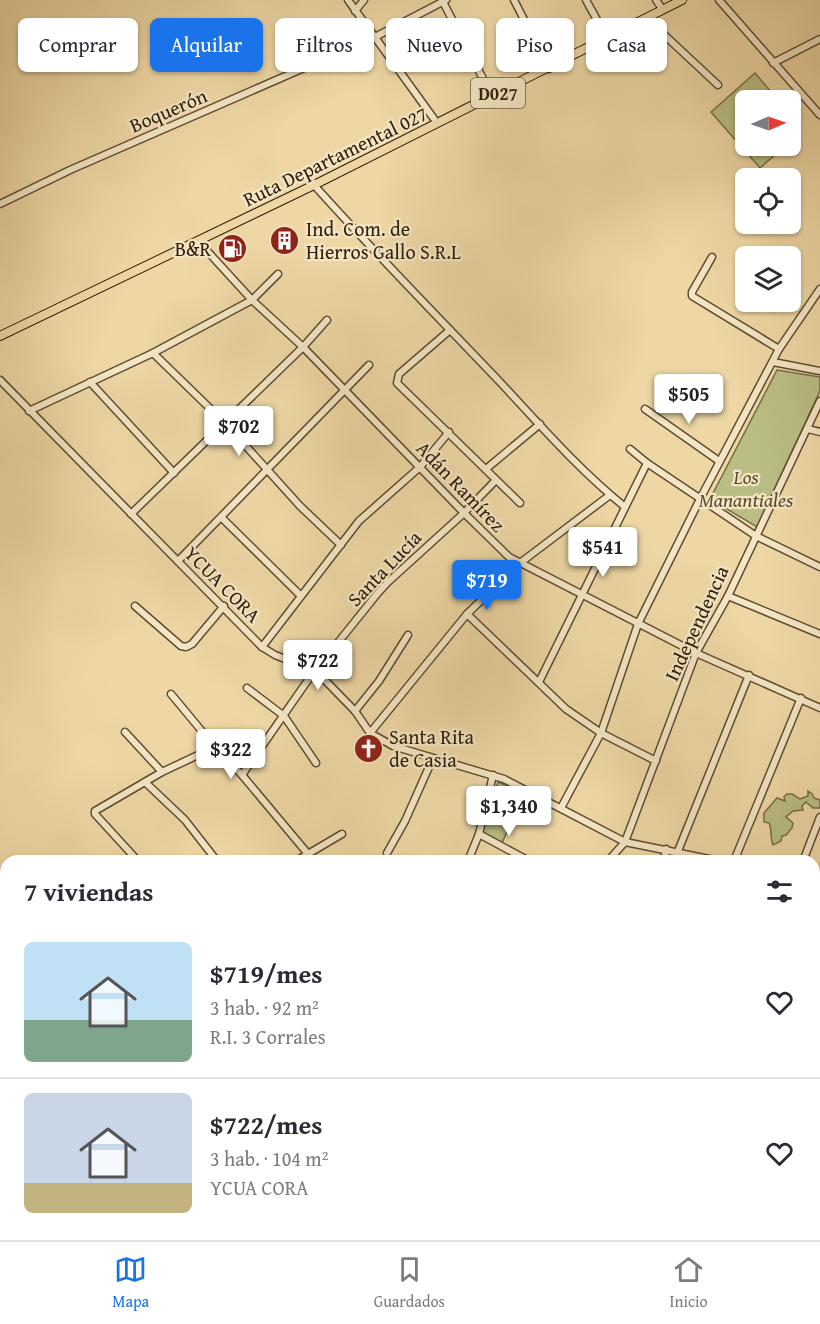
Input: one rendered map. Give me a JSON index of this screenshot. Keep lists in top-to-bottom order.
{
  "streets": {
    "main road": ["D027", "Ruta Departamental 027"],
    "street": [
      "Boquerón",
      "Adán Ramírez",
      "Santa Lucía",
      "YCUA CORA",
      "Independencia"
    ]
  },
  "crossings": [
    ["Ruta Departamental 027", "Adán Ramírez"],
    ["Adán Ramírez", "Santa Lucía"],
    ["Adán Ramírez", "Independencia"],
    ["Santa Lucía", "YCUA CORA"]
  ],
  "parks": ["Los Manantiales"],
  "places": {
    "building": ["Ind. Com. de Hierros Gallo S.R.L"],
    "fuel station": ["B&R"],
    "church": ["Santa Rita de Casia"]
  },
  "north": "right",
  "page": {
    "chip": [
      "Comprar",
      "Alquilar",
      "Filtros",
      "Nuevo",
      "Piso",
      "Casa"
    ],
    "price": [
      "$505",
      "$702",
      "$541",
      "$719",
      "$722",
      "$322",
      "$1,340"
    ],
    "heading": "7 viviendas",
    "list": [
      {
        "name": "$719/mes",
        "note": "3 hab. · 92 m² · R.I. 3 Corrales"
      },
      {
        "name": "$722/mes",
        "note": "3 hab. · 104 m² · YCUA CORA"
      }
    ],
    "tabs": ["Mapa", "Guardados", "Inicio"]
  }
}
